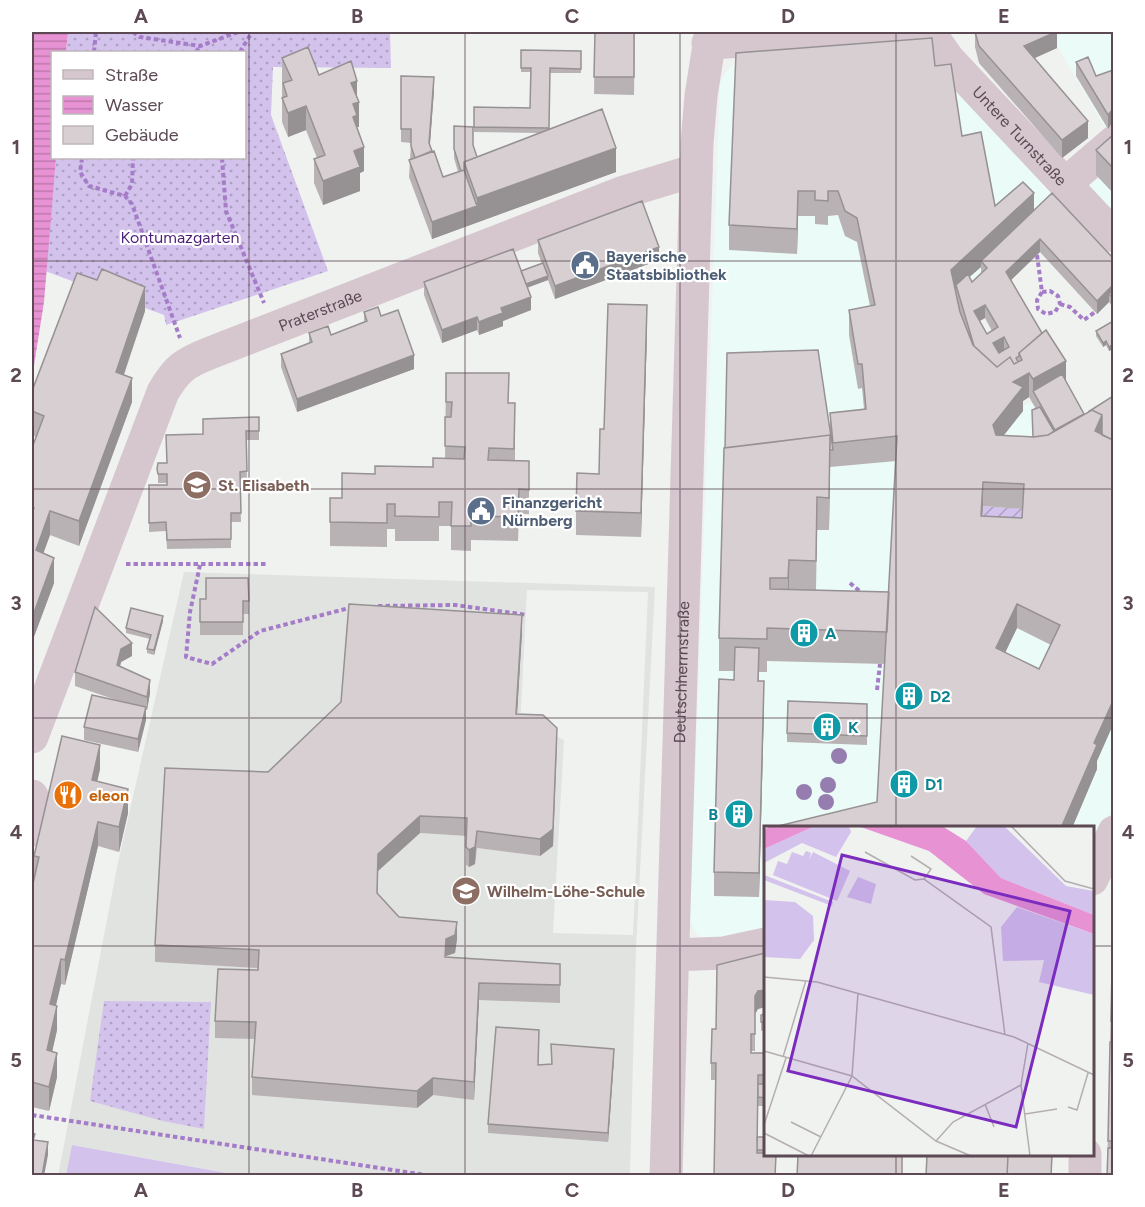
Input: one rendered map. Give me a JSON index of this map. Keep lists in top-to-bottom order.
{
  "streets": {
    "street": ["Untere Turnstraße", "Praterstraße", "Deutschherrnstraße"]
  },
  "crossings": [
    ["Praterstraße", "Deutschherrnstraße"]
  ],
  "parks": ["Kontumazgarten"],
  "places": {
    "public building": ["Bayerische Staatsbibliothek", "Finanzgericht Nürnberg"],
    "school or university": ["St. Elisabeth", "Wilhelm-Löhe-Schule"],
    "building": [
      "A",
      "D2",
      "K",
      "D1",
      "B"
    ],
    "restaurant": ["eleon"]
  },
  "legend": ["Straße", "Wasser", "Gebäude"],
  "grid": {
    "columns": [
      "A",
      "B",
      "C",
      "D",
      "E"
    ],
    "rows": [
      "1",
      "2",
      "3",
      "4",
      "5"
    ]
  }
}
